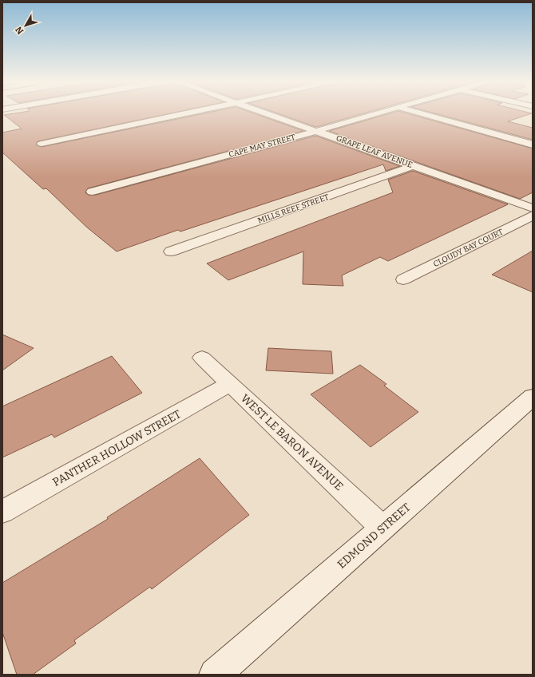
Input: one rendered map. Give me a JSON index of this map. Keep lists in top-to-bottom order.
{
  "streets": {
    "street": [
      "CAPE MAY STREET",
      "GRAPE LEAF AVENUE",
      "MILLS REEF STREET",
      "CLOUDY BAY COURT",
      "WEST LE BARON AVENUE",
      "PANTHER HOLLOW STREET",
      "EDMOND STREET"
    ]
  },
  "crossings": [
    ["CAPE MAY STREET", "GRAPE LEAF AVENUE"],
    ["GRAPE LEAF AVENUE", "MILLS REEF STREET"],
    ["WEST LE BARON AVENUE", "PANTHER HOLLOW STREET"],
    ["WEST LE BARON AVENUE", "EDMOND STREET"]
  ],
  "north": "bottom left"
}
